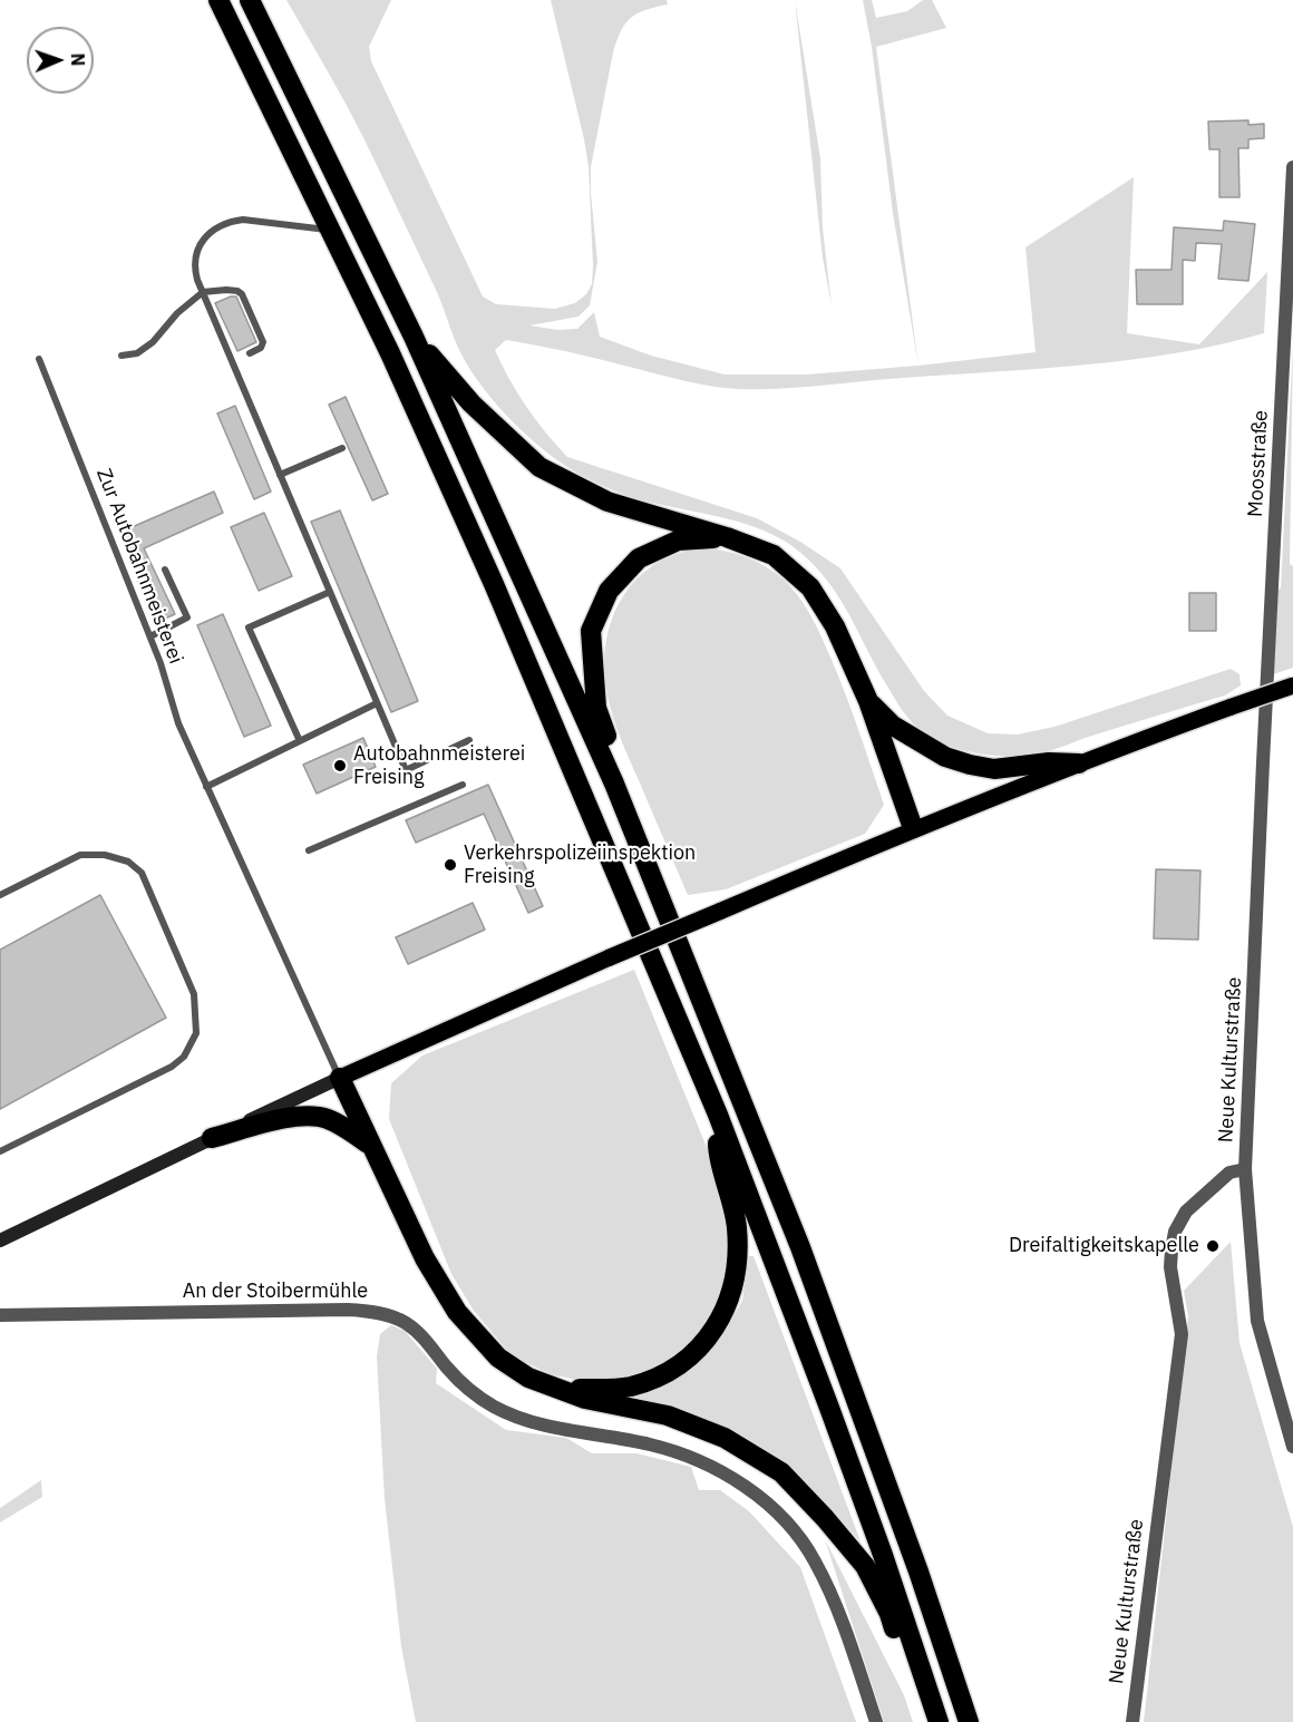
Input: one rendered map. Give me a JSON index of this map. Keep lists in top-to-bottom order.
{
  "streets": {
    "street": ["Moosstraße", "Neue Kulturstraße", "An der Stoibermühle"],
    "lane": ["Zur Autobahnmeisterei"]
  },
  "crossings": [
    ["Moosstraße", "Neue Kulturstraße"]
  ],
  "places": ["Autobahnmeisterei Freising", "Verkehrspolizeiinspektion Freising", "Dreifaltigkeitskapelle"],
  "north": "right"
}
